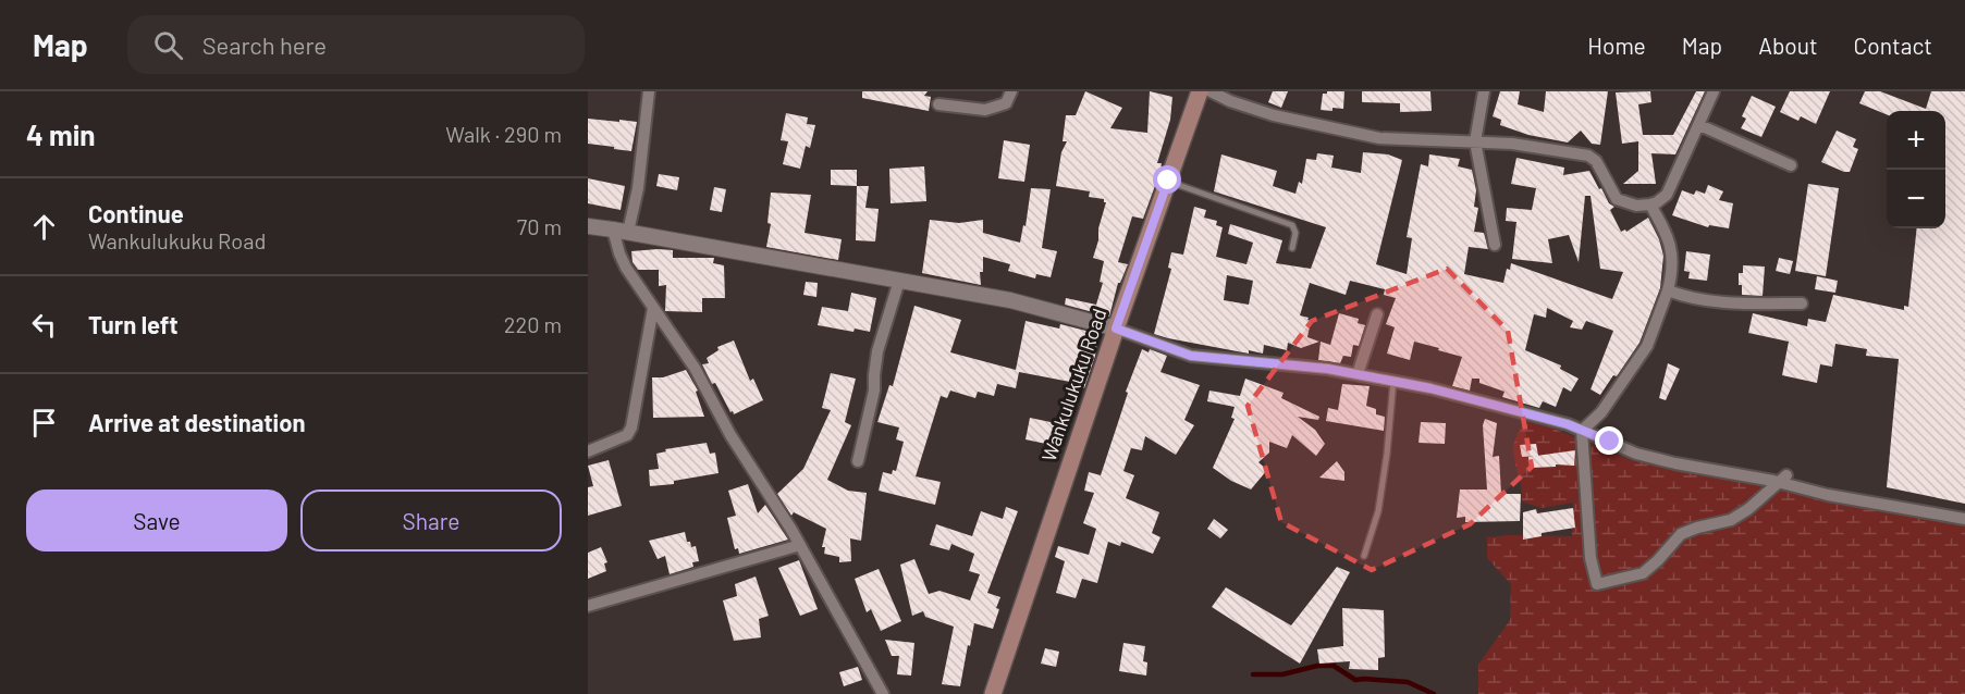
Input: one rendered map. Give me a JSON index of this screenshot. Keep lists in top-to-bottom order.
{
  "streets": {
    "main road": ["Wankulukuku Road"]
  },
  "page": {
    "header": "Map",
    "search": "Search here",
    "nav": [
      "Home",
      "Map",
      "About",
      "Contact"
    ],
    "heading": ["4 min", "Walk · 290 m"],
    "map_buttons": ["+", "−"],
    "list": [
      ["Continue", "Wankulukuku Road", "70 m"],
      ["Turn left", "220 m"],
      "Arrive at destination"
    ],
    "buttons": ["Save", "Share"]
  }
}
